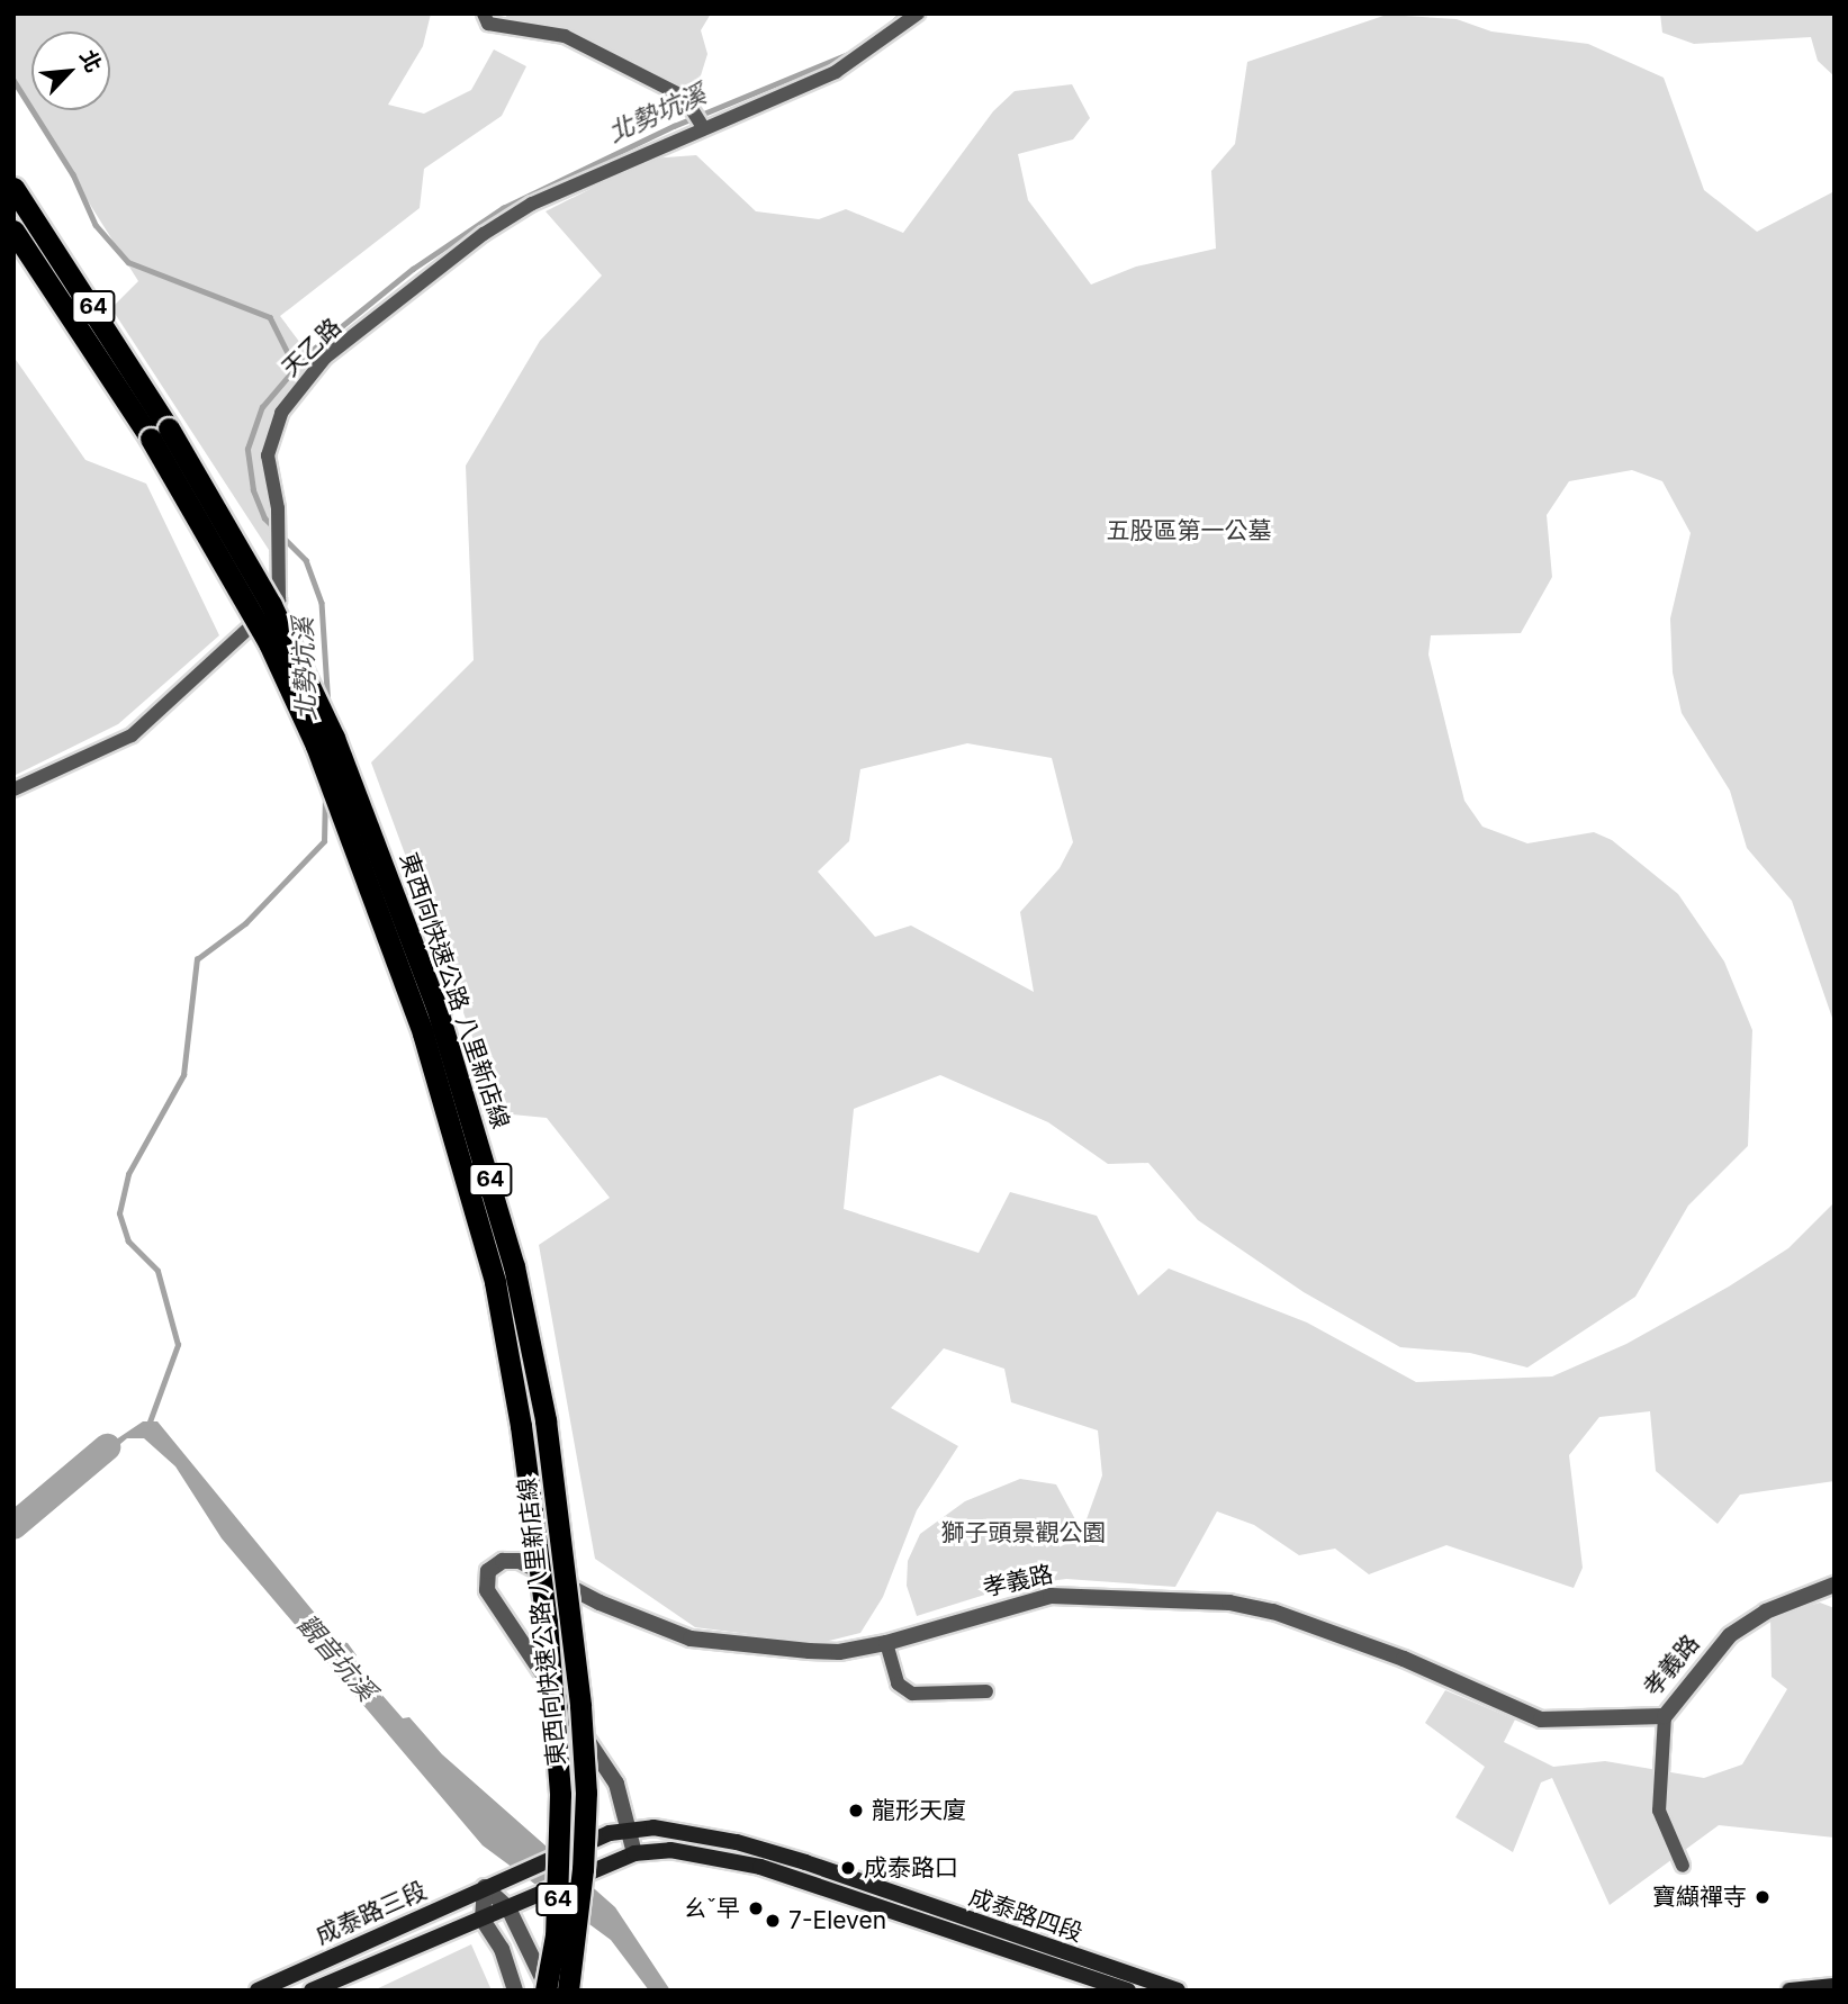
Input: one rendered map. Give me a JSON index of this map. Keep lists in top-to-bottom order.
{
  "streets": {
    "highway": ["64", "東西向快速公路 八里新店線"],
    "main road": ["成泰路三段", "成泰路四段"],
    "street": ["天乙路", "孝義路"]
  },
  "crossings": [
    ["孝義路", "成泰路三段"],
    ["孝義路", "成泰路四段"],
    ["成泰路三段", "成泰路四段"]
  ],
  "water": ["北勢坑溪", "觀音坑溪"],
  "parks": ["五股區第一公墓", "獅子頭景觀公園"],
  "places": [
    "龍形天廈",
    "成泰路口",
    "寶纈禪寺",
    "ㄠˇ早",
    "7-Eleven"
  ],
  "north": "top right"
}
